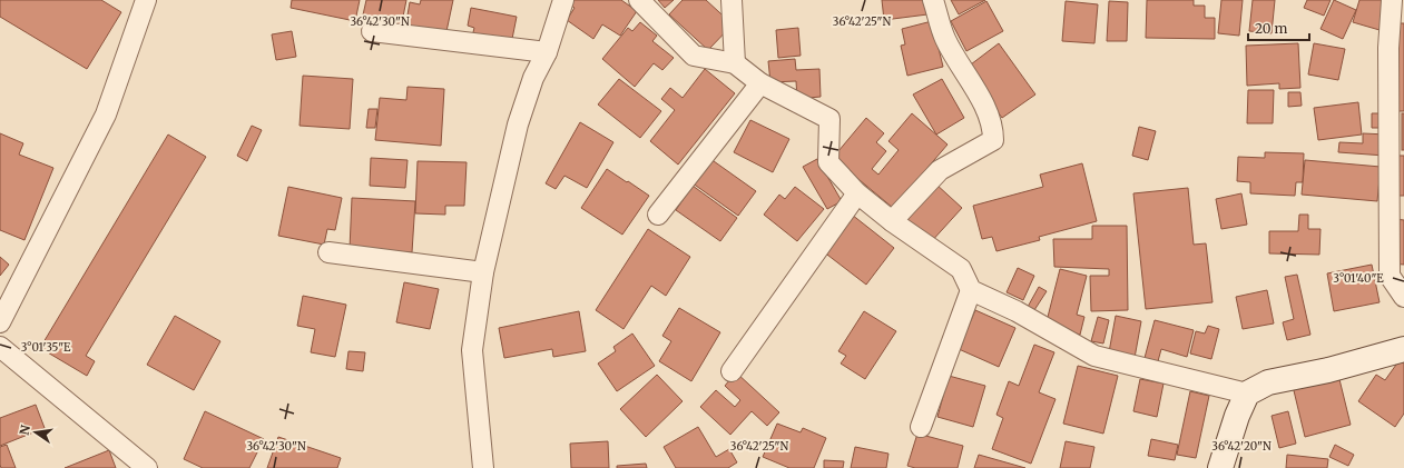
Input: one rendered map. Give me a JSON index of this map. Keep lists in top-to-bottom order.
{
  "scale_bar": "20 m",
  "north": "left",
  "coordinates": [
    "36°42'30\"N",
    "36°42'25\"N",
    "3°01'40\"E",
    "3°01'35\"E",
    "36°42'20\"N"
  ]
}
